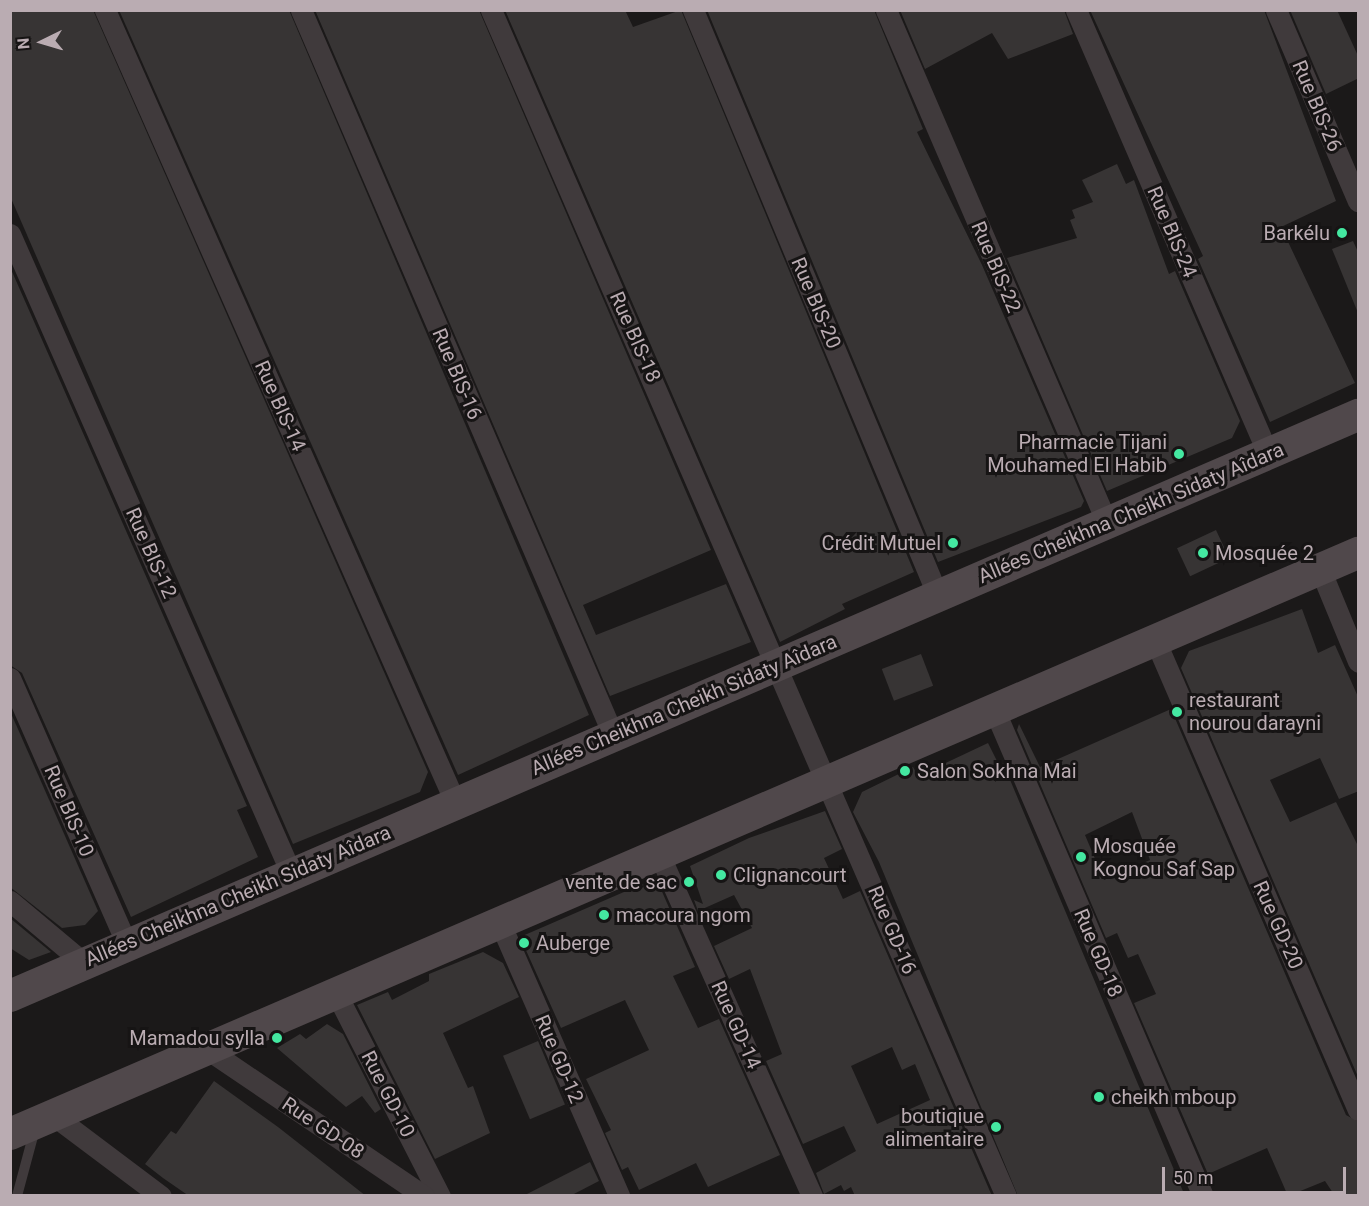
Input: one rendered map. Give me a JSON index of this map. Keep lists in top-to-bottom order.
{
  "streets": {
    "main road": ["Allées Cheikhna Cheikh Sidaty Aîdara"],
    "street": [
      "Rue BIS-26",
      "Rue BIS-24",
      "Rue BIS-22",
      "Rue BIS-20",
      "Rue BIS-18",
      "Rue BIS-16",
      "Rue BIS-14",
      "Rue BIS-12",
      "Rue BIS-10",
      "Rue GD-20",
      "Rue GD-16",
      "Rue GD-18",
      "Rue GD-14",
      "Rue GD-12",
      "Rue GD-10",
      "Rue GD-08"
    ]
  },
  "crossings": [
    ["Rue BIS-24", "Allées Cheikhna Cheikh Sidaty Aîdara"],
    ["Rue BIS-22", "Allées Cheikhna Cheikh Sidaty Aîdara"],
    ["Rue BIS-20", "Allées Cheikhna Cheikh Sidaty Aîdara"],
    ["Rue BIS-18", "Allées Cheikhna Cheikh Sidaty Aîdara"],
    ["Rue BIS-18", "Rue GD-16"],
    ["Rue BIS-16", "Allées Cheikhna Cheikh Sidaty Aîdara"],
    ["Rue BIS-14", "Allées Cheikhna Cheikh Sidaty Aîdara"],
    ["Allées Cheikhna Cheikh Sidaty Aîdara", "Rue BIS-12"],
    ["Allées Cheikhna Cheikh Sidaty Aîdara", "Rue BIS-10"],
    ["Allées Cheikhna Cheikh Sidaty Aîdara", "Rue GD-16"]
  ],
  "places": [
    "Barkélu",
    "Pharmacie Tijani Mouhamed El Habib",
    "Crédit Mutuel",
    "Mosquée 2",
    "restaurant nourou darayni",
    "Salon Sokhna Mai",
    "Mosquée Kognou Saf Sap",
    "Clignancourt",
    "vente de sac",
    "macoura ngom",
    "Auberge",
    "Mamadou sylla",
    "cheikh mboup",
    "boutiqiue alimentaire"
  ],
  "scale_bar": "50 m",
  "north": "left"
}
